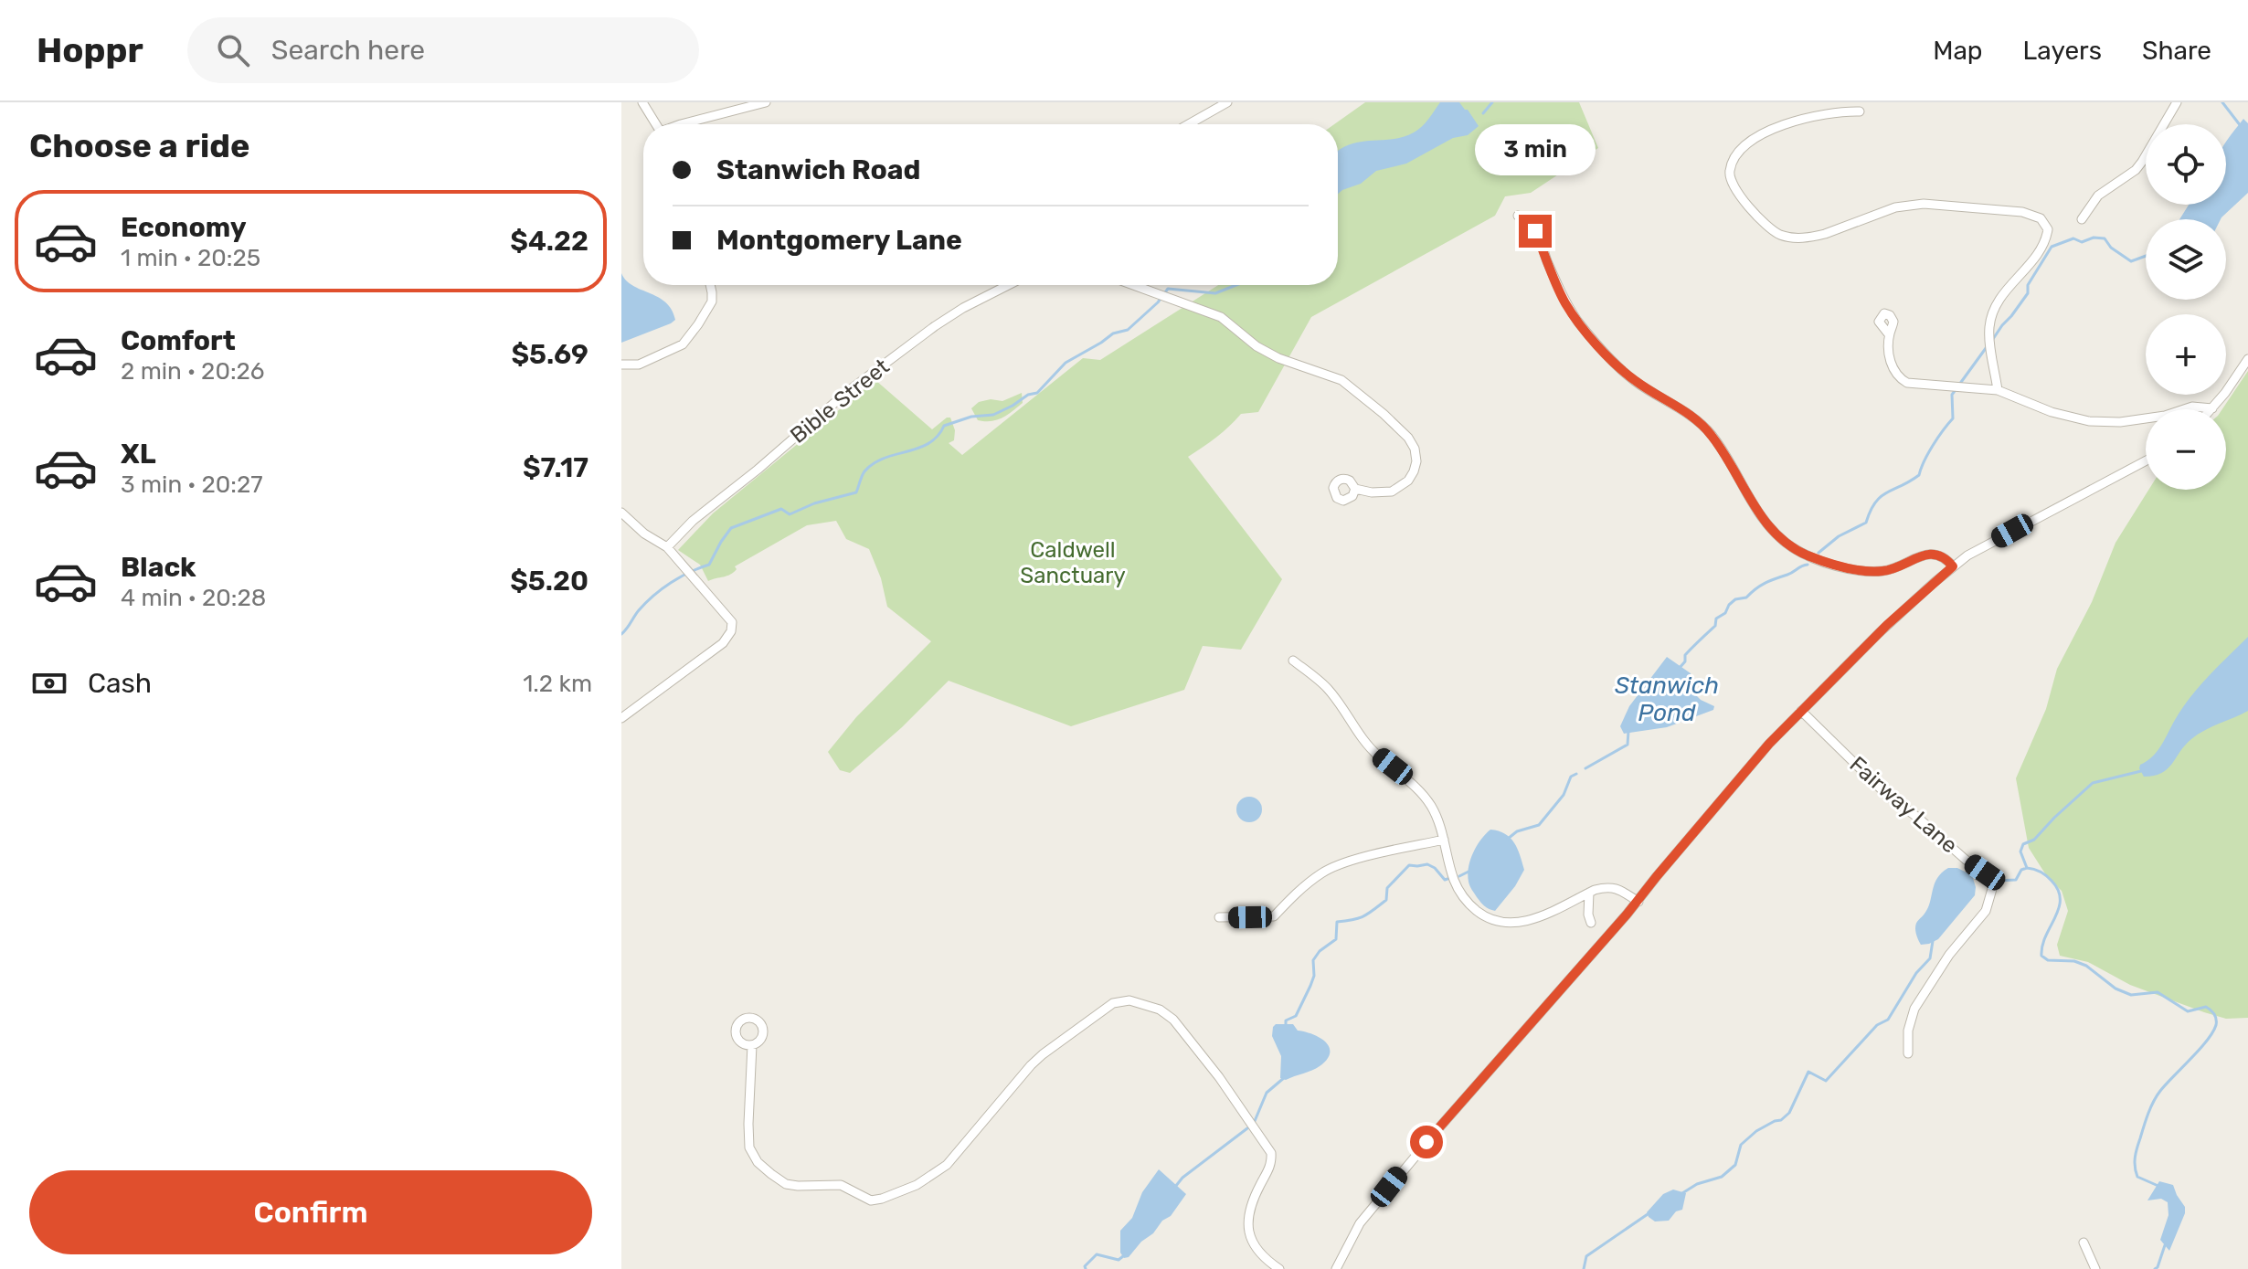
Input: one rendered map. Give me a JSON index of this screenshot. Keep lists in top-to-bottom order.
{
  "streets": {
    "street": ["Bible Street", "Fairway Lane"]
  },
  "water": ["Stanwich Pond"],
  "parks": ["Caldwell Sanctuary"],
  "page": {
    "header": "Hoppr",
    "search": "Search here",
    "nav": ["Map", "Layers", "Share"],
    "heading": "Choose a ride",
    "map_buttons": ["+", "−"],
    "bubble": "3 min",
    "banner": ["Stanwich Road", "Montgomery Lane"],
    "list": [
      {
        "name": "Economy",
        "note": "1 min · 20:25",
        "value": "$4.22"
      },
      {
        "name": "Comfort",
        "note": "2 min · 20:26",
        "value": "$5.69"
      },
      {
        "name": "XL",
        "note": "3 min · 20:27",
        "value": "$7.17"
      },
      {
        "name": "Black",
        "note": "4 min · 20:28",
        "value": "$5.20"
      }
    ],
    "pay": ["Cash", "1.2 km"],
    "buttons": "Confirm"
  }
}
